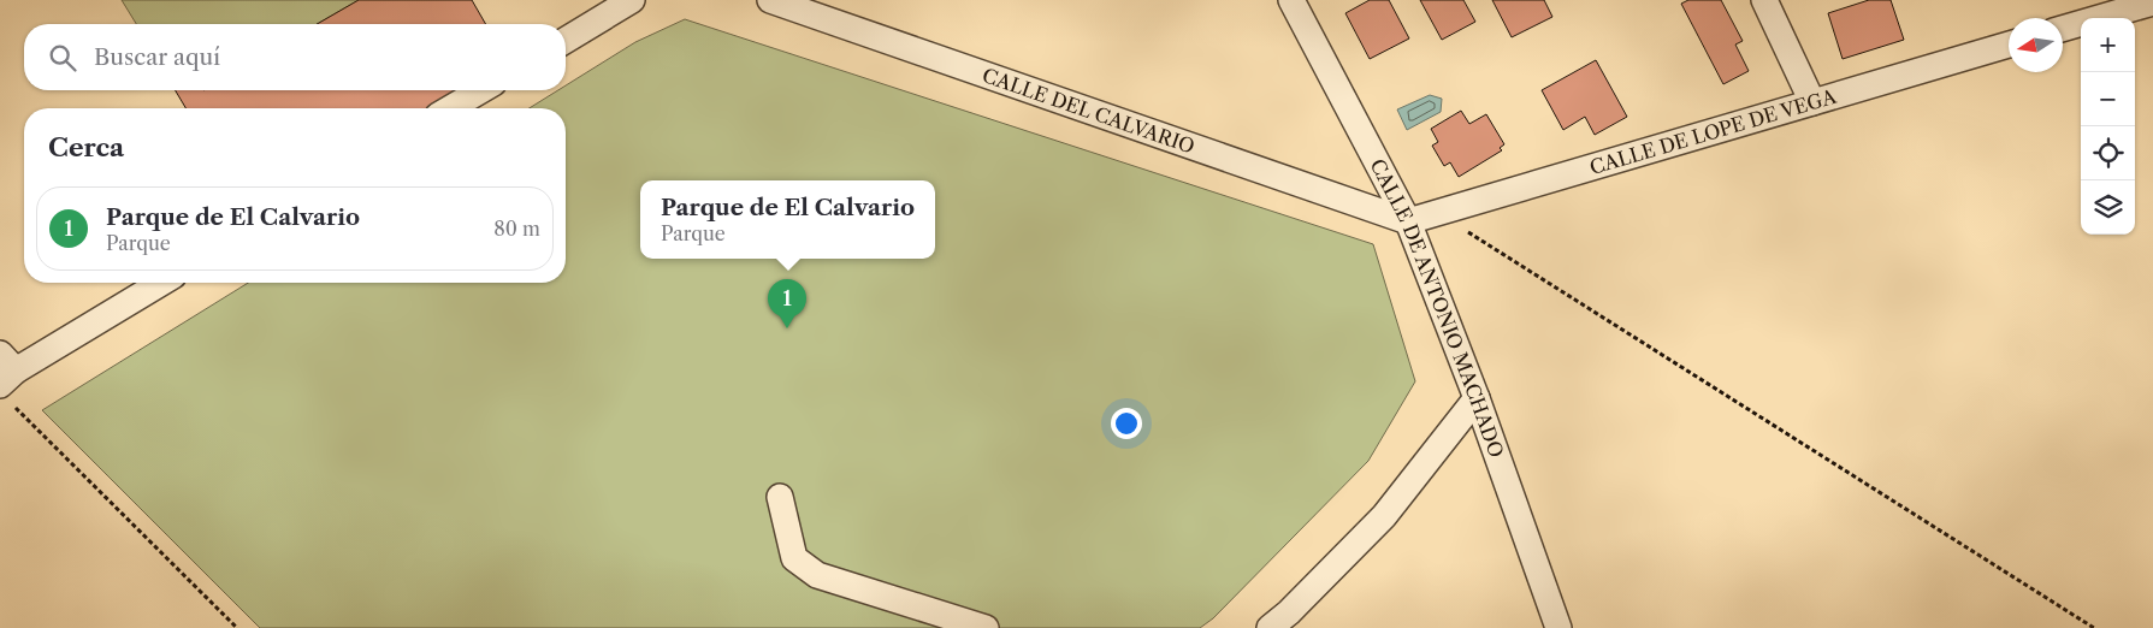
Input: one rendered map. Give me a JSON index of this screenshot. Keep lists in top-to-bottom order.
{
  "streets": {
    "street": ["CALLE DEL CALVARIO", "CALLE DE LOPE DE VEGA", "CALLE DE ANTONIO MACHADO"]
  },
  "crossings": [
    ["CALLE DEL CALVARIO", "CALLE DE LOPE DE VEGA"],
    ["CALLE DEL CALVARIO", "CALLE DE ANTONIO MACHADO"],
    ["CALLE DE LOPE DE VEGA", "CALLE DE ANTONIO MACHADO"]
  ],
  "north": "left",
  "page": {
    "map_buttons": ["+", "−"],
    "search": "Buscar aquí",
    "heading": "Cerca",
    "popup": ["Parque de El Calvario", "Parque"],
    "list": [
      {
        "mark": "1",
        "name": "Parque de El Calvario",
        "note": "Parque",
        "value": "80 m"
      }
    ],
    "pins": "1"
  }
}
